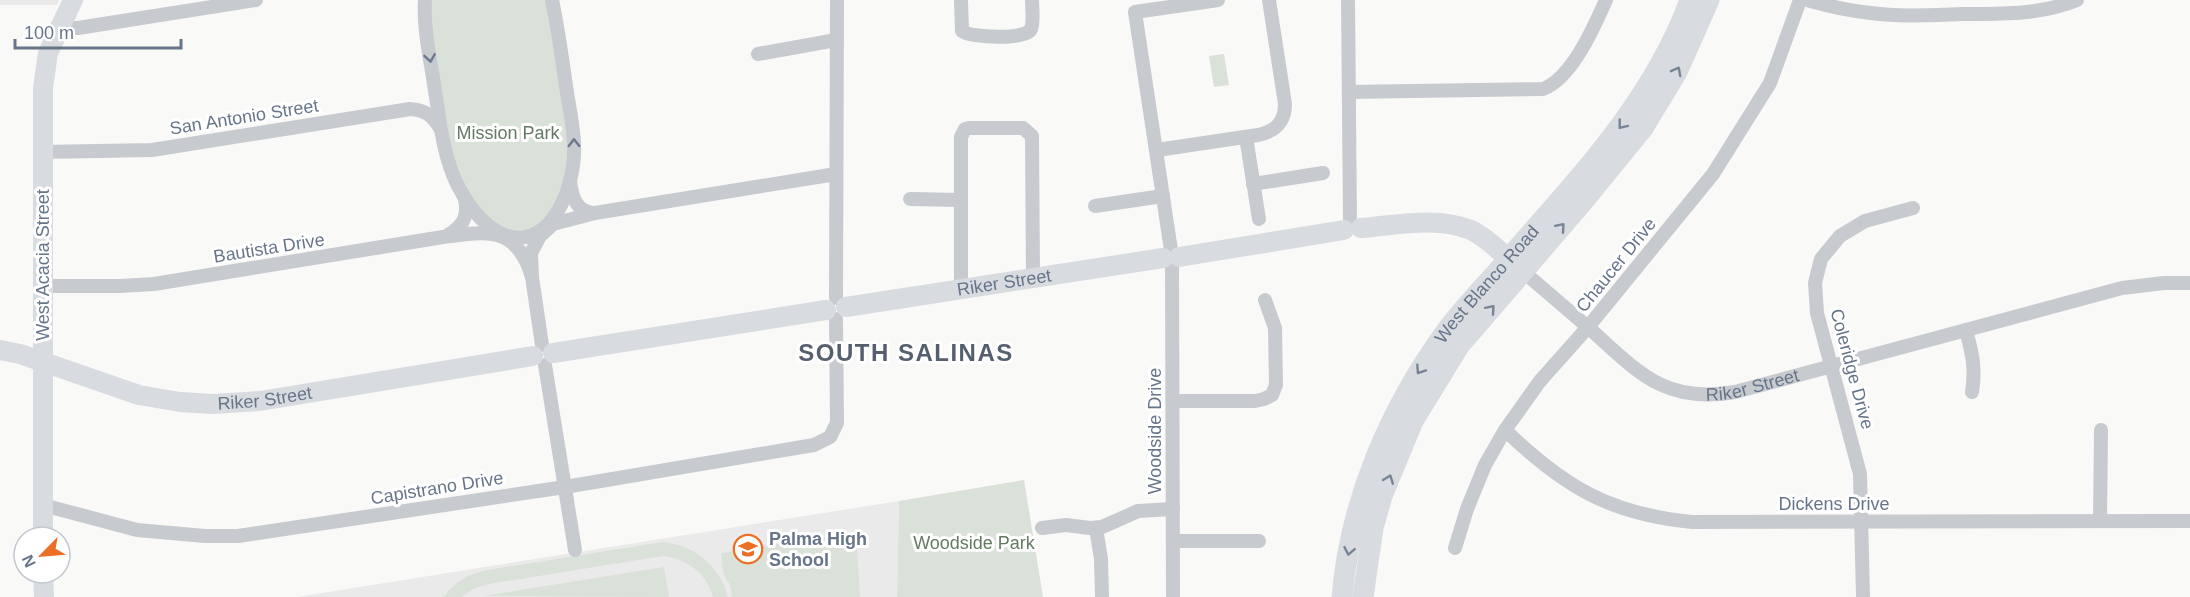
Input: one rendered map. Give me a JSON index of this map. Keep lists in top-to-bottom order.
{
  "streets": {
    "main road": ["West Blanco Road"],
    "street": [
      "San Antonio Street",
      "Bautista Drive",
      "West Acacia Street",
      "Chaucer Drive",
      "Riker Street",
      "Coleridge Drive",
      "Woodside Drive",
      "Capistrano Drive",
      "Dickens Drive"
    ]
  },
  "crossings": [
    ["San Antonio Street", "West Acacia Street"],
    ["Bautista Drive", "West Acacia Street"],
    ["West Acacia Street", "Riker Street"],
    ["West Acacia Street", "Capistrano Drive"],
    ["Chaucer Drive", "Riker Street"],
    ["Chaucer Drive", "Dickens Drive"],
    ["Riker Street", "West Blanco Road"],
    ["Riker Street", "Coleridge Drive"],
    ["Riker Street", "Woodside Drive"],
    ["Riker Street", "Capistrano Drive"],
    ["Coleridge Drive", "Dickens Drive"]
  ],
  "districts": ["SOUTH SALINAS"],
  "parks": ["Mission Park", "Woodside Park"],
  "places": {
    "school or university": ["Palma High School"]
  },
  "scale_bar": "100 m",
  "north": "bottom left"
}
